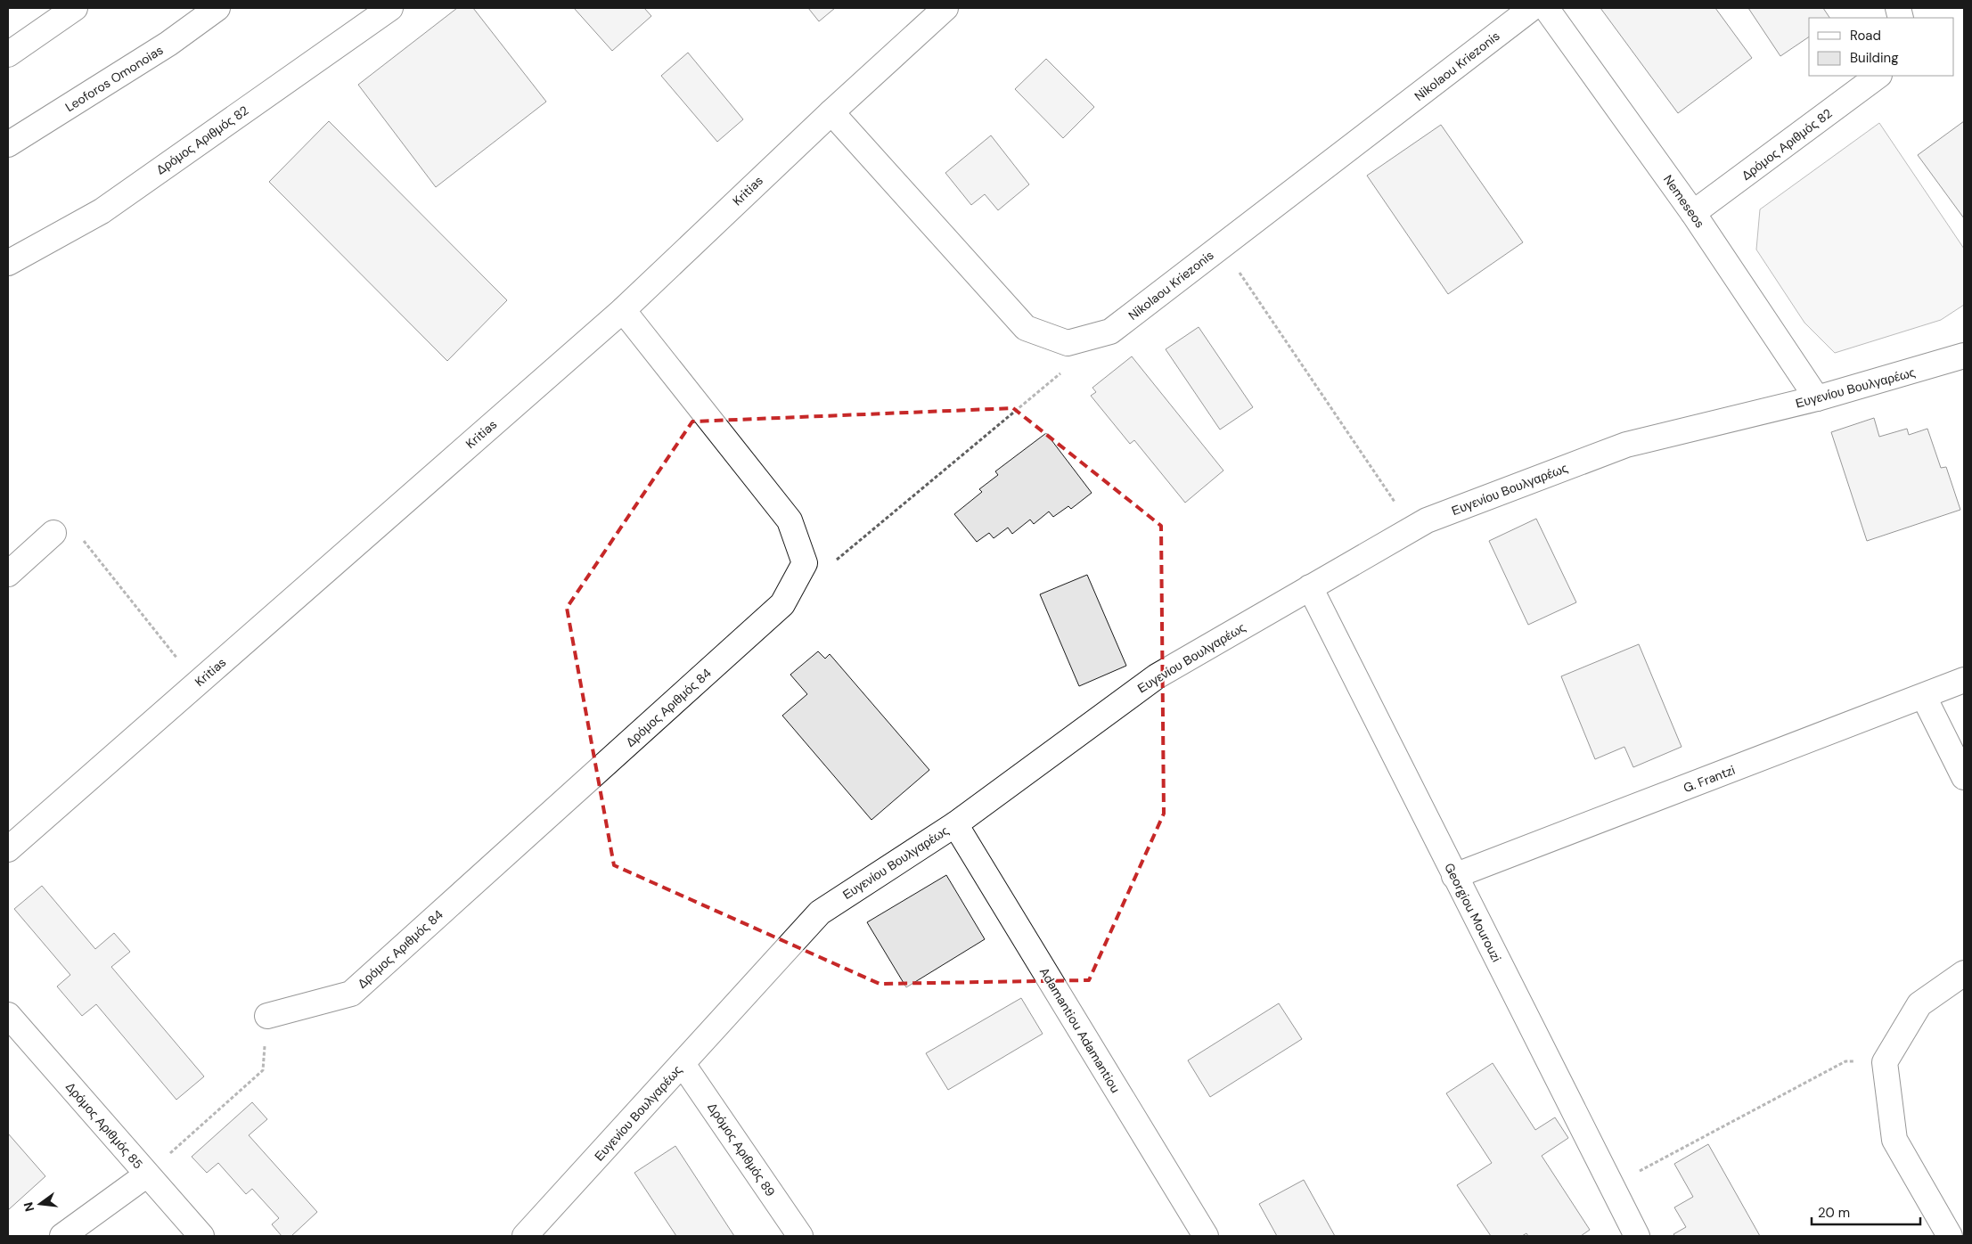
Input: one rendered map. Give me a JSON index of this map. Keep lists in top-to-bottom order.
{
  "streets": {
    "street": [
      "Nikolaou Kriezonis",
      "Leoforos Omonoias",
      "Δρόμος Αριθμός 82",
      "Kritias",
      "Nemeseos",
      "Ευγενίου Βουλγαρέως",
      "Δρόμος Αριθμός 84",
      "G. Frantzi",
      "Georgiou Mourouzi",
      "Adamantiou Adamantiou",
      "Δρόμος Αριθμός 85",
      "Δρόμος Αριθμός 89"
    ]
  },
  "crossings": [
    ["Nikolaou Kriezonis", "Kritias"],
    ["Δρόμος Αριθμός 82", "Nemeseos"],
    ["Kritias", "Δρόμος Αριθμός 84"],
    ["Nemeseos", "Ευγενίου Βουλγαρέως"],
    ["Ευγενίου Βουλγαρέως", "Georgiou Mourouzi"],
    ["Ευγενίου Βουλγαρέως", "Adamantiou Adamantiou"],
    ["Ευγενίου Βουλγαρέως", "Δρόμος Αριθμός 89"],
    ["G. Frantzi", "Georgiou Mourouzi"]
  ],
  "legend": ["Road", "Building"],
  "scale_bar": "20 m",
  "north": "left"
}
